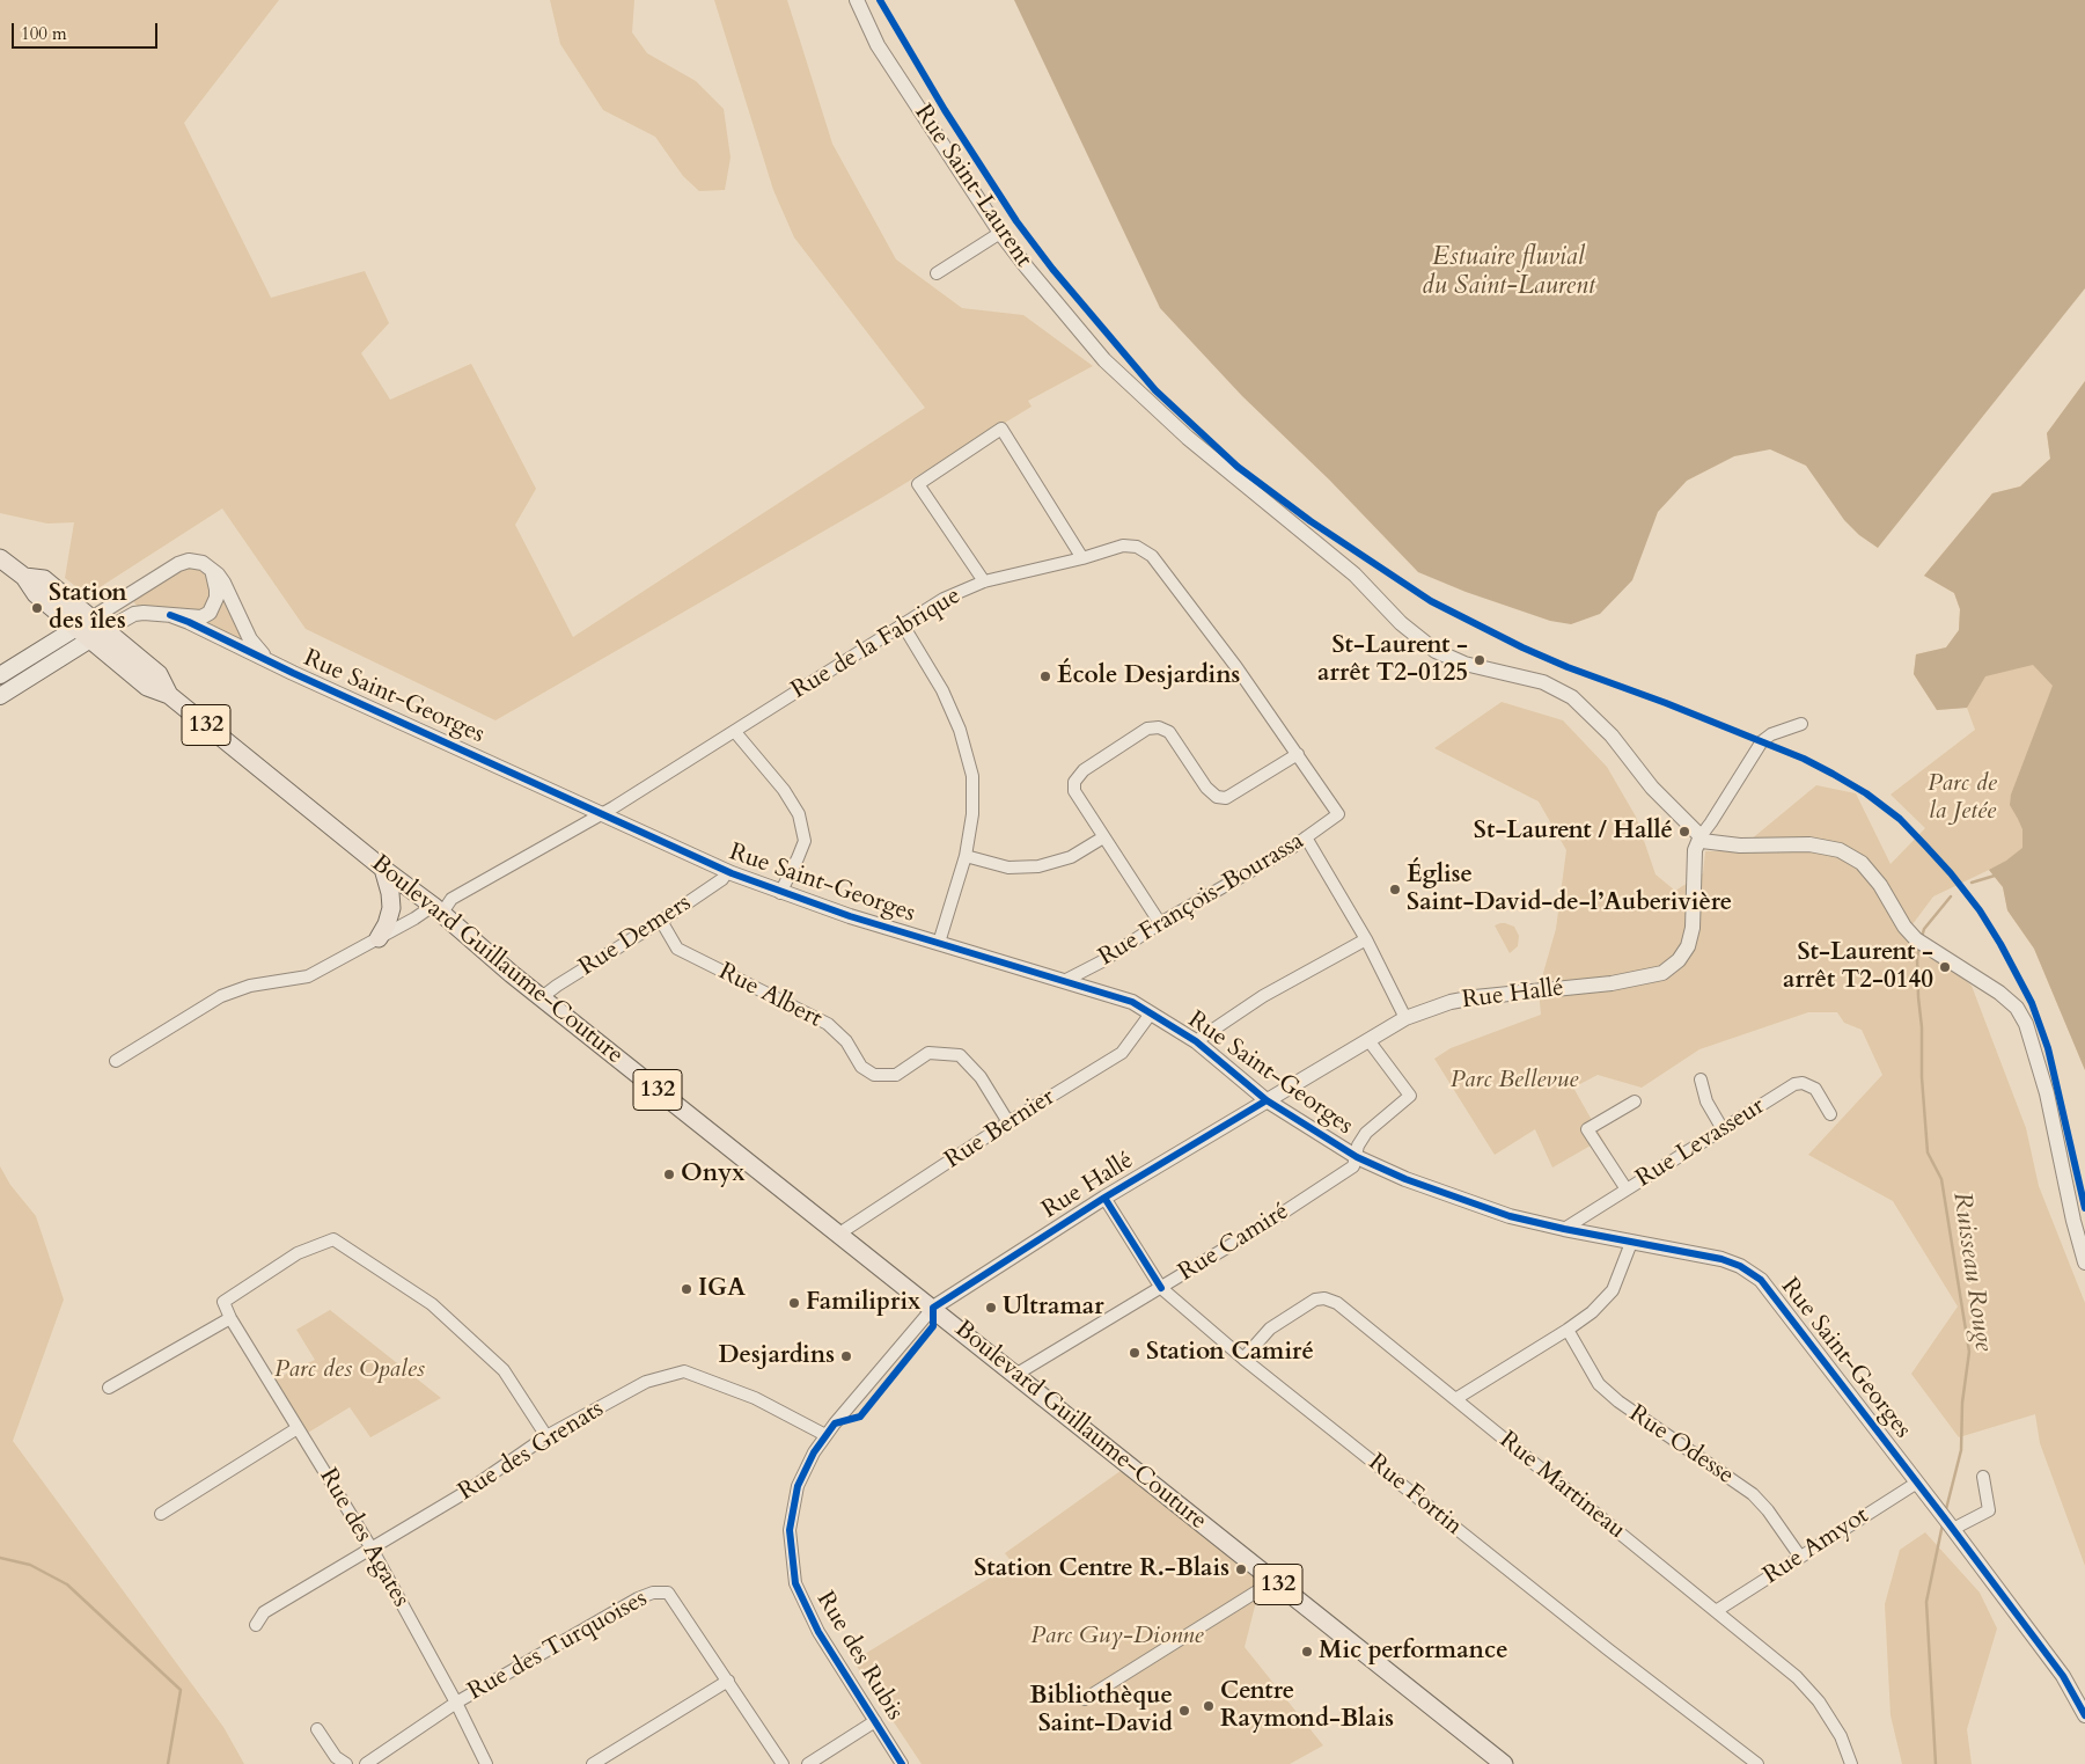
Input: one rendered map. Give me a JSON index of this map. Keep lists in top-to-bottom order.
{
  "streets": {
    "main road": ["132", "Boulevard Guillaume-Couture"],
    "street": [
      "Rue Saint-Laurent",
      "Rue de la Fabrique",
      "Rue Saint-Georges",
      "Rue François-Bourassa",
      "Rue Demers",
      "Rue Hallé",
      "Rue Albert",
      "Rue Bernier",
      "Rue Levasseur",
      "Rue Camiré",
      "Rue Odesse",
      "Rue des Grenats",
      "Rue Martineau",
      "Rue Fortin",
      "Rue des Agates",
      "Rue Amyot",
      "Rue des Turquoises",
      "Rue des Rubis"
    ]
  },
  "crossings": [
    ["Rue Saint-Laurent", "Rue Hallé"],
    ["Rue de la Fabrique", "Rue Saint-Georges"],
    ["Rue de la Fabrique", "Rue François-Bourassa"],
    ["Rue de la Fabrique", "Boulevard Guillaume-Couture"],
    ["Rue Saint-Georges", "Rue François-Bourassa"],
    ["Rue Saint-Georges", "Rue Demers"],
    ["Rue Saint-Georges", "Boulevard Guillaume-Couture"],
    ["Rue Saint-Georges", "Rue Hallé"],
    ["Rue Saint-Georges", "Rue Bernier"],
    ["Rue Saint-Georges", "Rue Levasseur"],
    ["Rue Saint-Georges", "Rue Camiré"],
    ["Rue Saint-Georges", "Rue Amyot"],
    ["Rue Demers", "Boulevard Guillaume-Couture"],
    ["Rue Demers", "Rue Albert"],
    ["Boulevard Guillaume-Couture", "Rue Hallé"],
    ["Boulevard Guillaume-Couture", "Rue Bernier"],
    ["Boulevard Guillaume-Couture", "Rue Camiré"],
    ["Boulevard Guillaume-Couture", "Rue des Rubis"],
    ["Rue Hallé", "Rue Fortin"],
    ["Rue Hallé", "Rue des Rubis"],
    ["Rue Albert", "Rue Bernier"],
    ["Rue Camiré", "Rue Fortin"],
    ["Rue Odesse", "Rue Amyot"],
    ["Rue des Grenats", "Rue des Agates"],
    ["Rue des Grenats", "Rue des Rubis"],
    ["Rue Martineau", "Rue Fortin"],
    ["Rue Martineau", "Rue Amyot"],
    ["Rue des Agates", "Rue des Turquoises"]
  ],
  "water": ["Estuaire fluvial du Saint-Laurent", "Ruisseau Rouge"],
  "parks": [
    "Parc de la Jetée",
    "Parc Bellevue",
    "Parc des Opales",
    "Parc Guy-Dionne"
  ],
  "places": [
    "Station des îles",
    "St-Laurent - arrêt T2-0125",
    "École Desjardins",
    "St-Laurent / Hallé",
    "Église Saint-David-de-l’Auberivière",
    "St-Laurent - arrêt T2-0140",
    "Onyx",
    "IGA",
    "Familiprix",
    "Ultramar",
    "Station Camiré",
    "Desjardins",
    "Station Centre R.-Blais",
    "Mic performance",
    "Centre Raymond-Blais",
    "Bibliothèque Saint-David"
  ],
  "scale_bar": "100 m"
}
